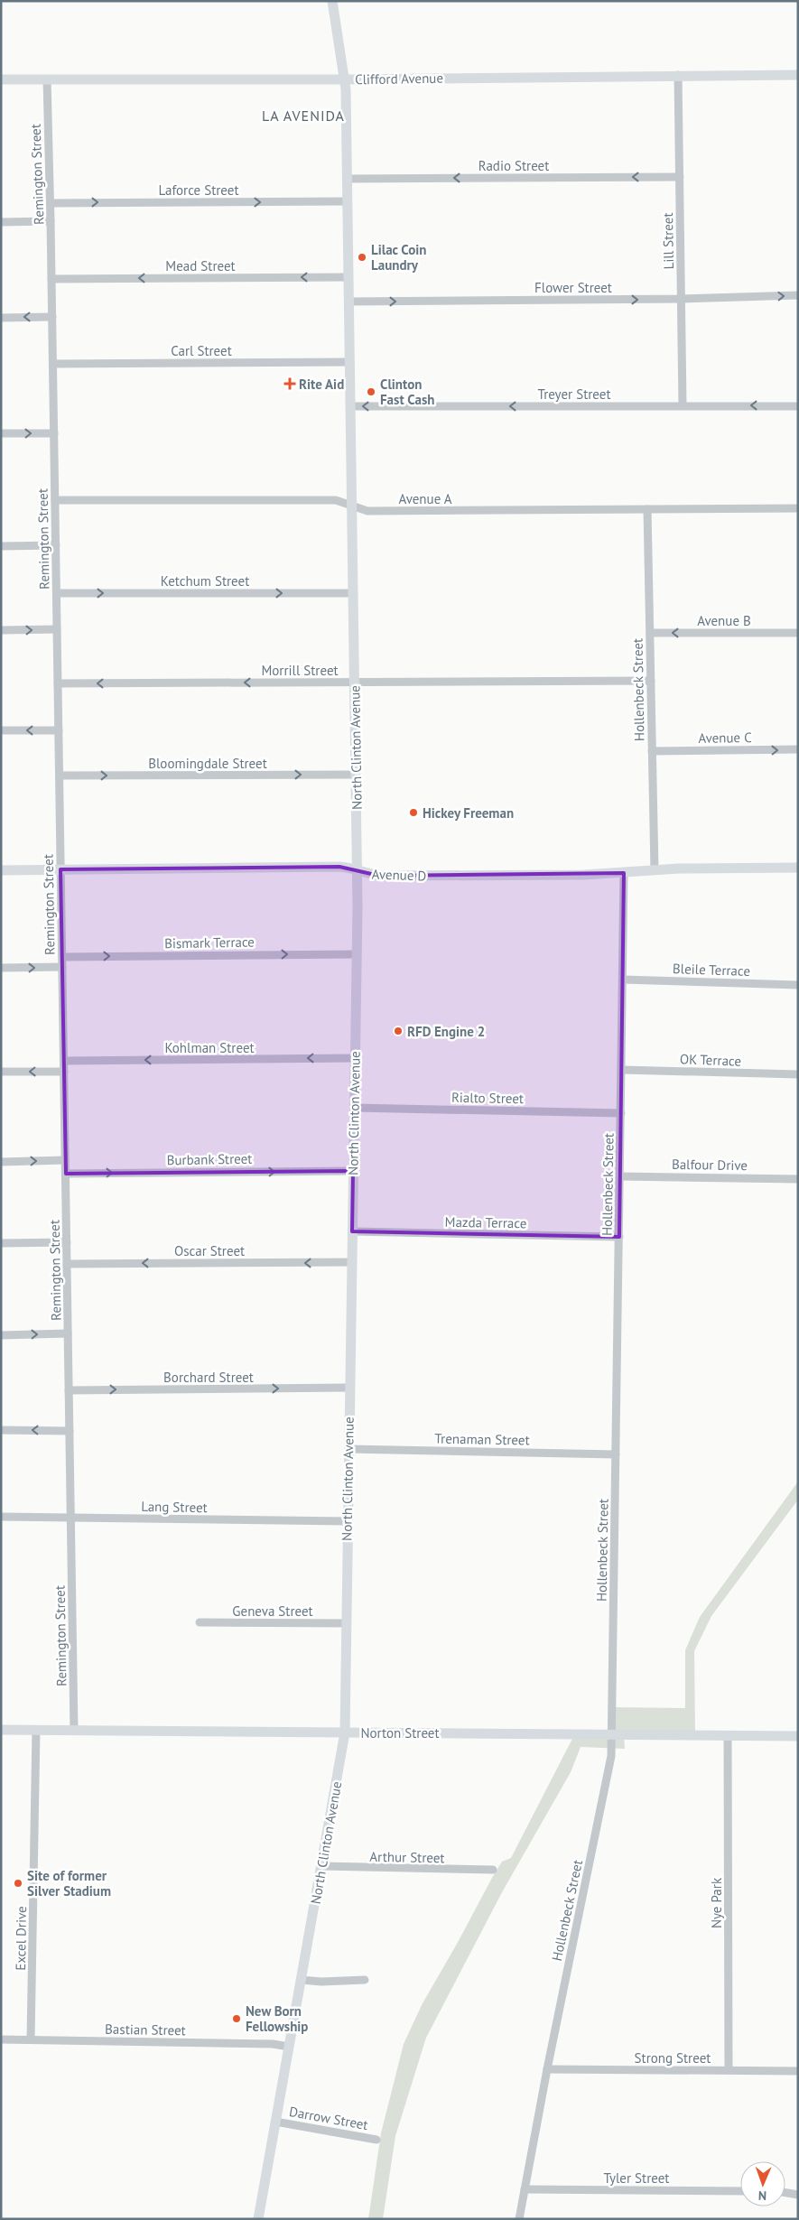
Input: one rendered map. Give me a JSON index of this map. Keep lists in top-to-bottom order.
{
  "streets": {
    "street": [
      "Clifford Avenue",
      "Radio Street",
      "Remington Street",
      "Laforce Street",
      "Lill Street",
      "Mead Street",
      "Flower Street",
      "Carl Street",
      "Treyer Street",
      "Avenue A",
      "Ketchum Street",
      "Avenue B",
      "Morrill Street",
      "Hollenbeck Street",
      "Avenue C",
      "North Clinton Avenue",
      "Bloomingdale Street",
      "Avenue D",
      "Bismark Terrace",
      "Bleile Terrace",
      "Kohlman Street",
      "OK Terrace",
      "Rialto Street",
      "Burbank Street",
      "Balfour Drive",
      "Mazda Terrace",
      "Oscar Street",
      "Borchard Street",
      "Trenaman Street",
      "Lang Street",
      "Geneva Street",
      "Norton Street",
      "Arthur Street",
      "Nye Park",
      "Excel Drive",
      "Bastian Street",
      "Strong Street",
      "Darrow Street",
      "Tyler Street"
    ]
  },
  "crossings": [
    ["Clifford Avenue", "Remington Street"],
    ["Clifford Avenue", "Lill Street"],
    ["Clifford Avenue", "North Clinton Avenue"],
    ["Radio Street", "Lill Street"],
    ["Radio Street", "North Clinton Avenue"],
    ["Remington Street", "Laforce Street"],
    ["Remington Street", "Mead Street"],
    ["Remington Street", "Carl Street"],
    ["Remington Street", "Avenue A"],
    ["Remington Street", "Ketchum Street"],
    ["Remington Street", "Morrill Street"],
    ["Remington Street", "Bloomingdale Street"],
    ["Remington Street", "Avenue D"],
    ["Remington Street", "Bismark Terrace"],
    ["Remington Street", "Kohlman Street"],
    ["Remington Street", "Burbank Street"],
    ["Remington Street", "Oscar Street"],
    ["Remington Street", "Borchard Street"],
    ["Remington Street", "Lang Street"],
    ["Remington Street", "Norton Street"],
    ["Laforce Street", "North Clinton Avenue"],
    ["Lill Street", "Flower Street"],
    ["Lill Street", "Treyer Street"],
    ["Mead Street", "North Clinton Avenue"],
    ["Flower Street", "North Clinton Avenue"],
    ["Carl Street", "North Clinton Avenue"],
    ["Treyer Street", "North Clinton Avenue"],
    ["Avenue A", "Hollenbeck Street"],
    ["Avenue A", "North Clinton Avenue"],
    ["Ketchum Street", "North Clinton Avenue"],
    ["Avenue B", "Hollenbeck Street"],
    ["Morrill Street", "Hollenbeck Street"],
    ["Morrill Street", "North Clinton Avenue"],
    ["Hollenbeck Street", "Avenue C"],
    ["Hollenbeck Street", "Avenue D"],
    ["Hollenbeck Street", "Bleile Terrace"],
    ["Hollenbeck Street", "OK Terrace"],
    ["Hollenbeck Street", "Rialto Street"],
    ["Hollenbeck Street", "Balfour Drive"],
    ["Hollenbeck Street", "Mazda Terrace"],
    ["Hollenbeck Street", "Trenaman Street"],
    ["Hollenbeck Street", "Norton Street"],
    ["Hollenbeck Street", "Strong Street"],
    ["Hollenbeck Street", "Tyler Street"],
    ["North Clinton Avenue", "Bloomingdale Street"],
    ["North Clinton Avenue", "Avenue D"],
    ["North Clinton Avenue", "Bismark Terrace"],
    ["North Clinton Avenue", "Kohlman Street"],
    ["North Clinton Avenue", "Rialto Street"],
    ["North Clinton Avenue", "Burbank Street"],
    ["North Clinton Avenue", "Mazda Terrace"],
    ["North Clinton Avenue", "Oscar Street"],
    ["North Clinton Avenue", "Borchard Street"],
    ["North Clinton Avenue", "Trenaman Street"],
    ["North Clinton Avenue", "Lang Street"],
    ["North Clinton Avenue", "Geneva Street"],
    ["North Clinton Avenue", "Norton Street"],
    ["North Clinton Avenue", "Arthur Street"],
    ["North Clinton Avenue", "Bastian Street"],
    ["North Clinton Avenue", "Darrow Street"],
    ["Norton Street", "Nye Park"],
    ["Norton Street", "Excel Drive"],
    ["Nye Park", "Strong Street"],
    ["Excel Drive", "Bastian Street"]
  ],
  "one_way": [
    "Radio Street",
    "Laforce Street",
    "Mead Street",
    "Flower Street",
    "Treyer Street",
    "Ketchum Street",
    "Avenue B",
    "Morrill Street",
    "Avenue C",
    "Bloomingdale Street",
    "Bismark Terrace",
    "Kohlman Street",
    "Burbank Street",
    "Oscar Street",
    "Borchard Street"
  ],
  "districts": ["LA AVENIDA"],
  "places": {
    "other": [
      "Lilac Coin Laundry",
      "Clinton Fast Cash",
      "Hickey Freeman",
      "RFD Engine 2",
      "Site of former Silver Stadium",
      "New Born Fellowship"
    ],
    "health": ["Rite Aid"]
  },
  "north": "bottom"
}
